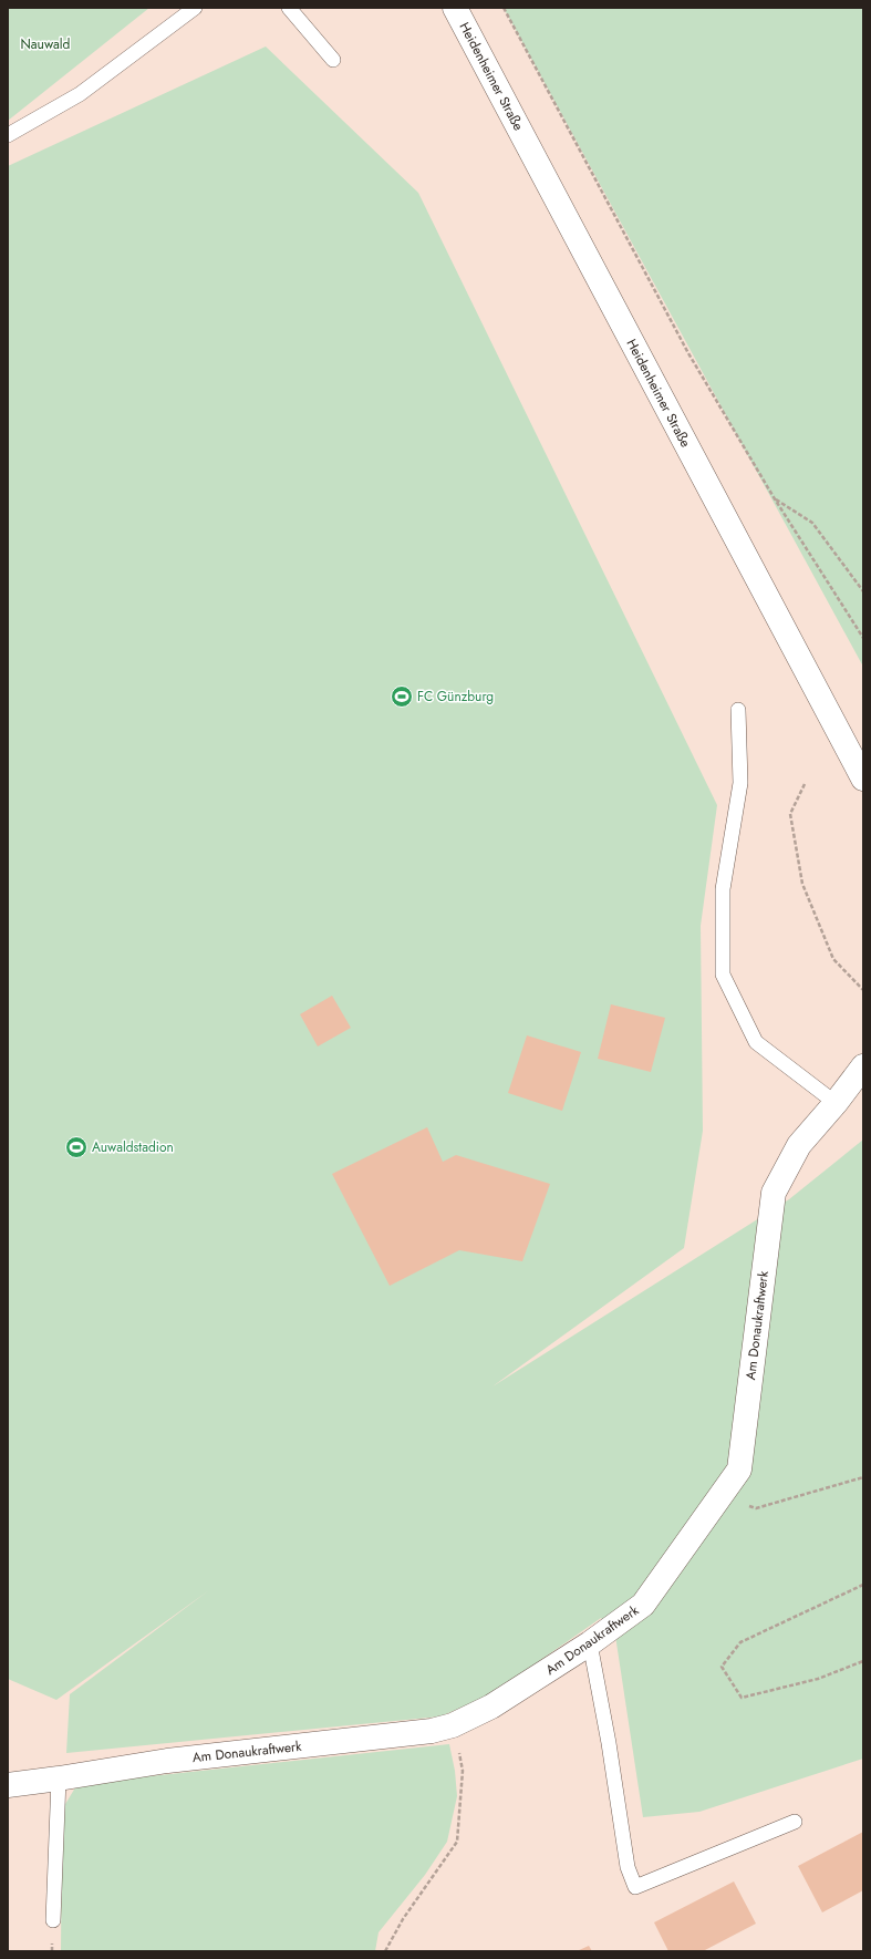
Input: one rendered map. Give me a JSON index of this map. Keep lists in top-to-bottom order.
{
  "streets": {
    "street": ["Heidenheimer Straße", "Am Donaukraftwerk"]
  },
  "parks": ["Nauwald"],
  "places": {
    "sports": ["FC Günzburg", "Auwaldstadion"]
  }
}
